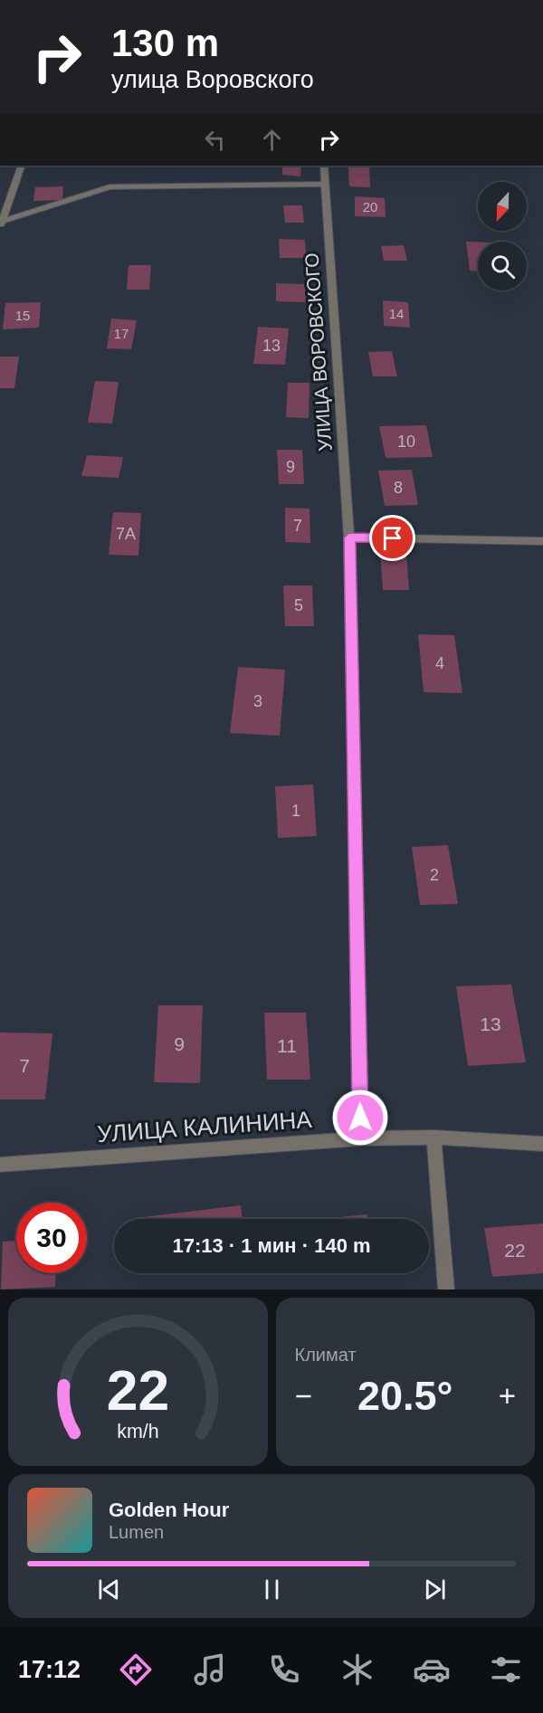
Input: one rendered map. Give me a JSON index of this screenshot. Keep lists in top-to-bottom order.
{
  "streets": {
    "street": ["УЛИЦА ВОРОВСКОГО", "УЛИЦА КАЛИНИНА"]
  },
  "crossings": [
    ["УЛИЦА ВОРОВСКОГО", "УЛИЦА КАЛИНИНА"]
  ],
  "house_numbers": [
    "20",
    "14",
    "15",
    "17",
    "13",
    "10",
    "9",
    "8",
    "7",
    "7А",
    "5",
    "4",
    "3",
    "1",
    "2",
    "13",
    "9",
    "11",
    "7",
    "22"
  ],
  "north": "bottom",
  "page": {
    "turn": ["130 m", "улица Воровского"],
    "limit": "30",
    "trip": "17:13 · 1 мин · 140 m",
    "tile": "Климат",
    "heat": ["−", "20.5°", "+"],
    "song": ["Golden Hour", "Lumen"],
    "tabs": "17:12",
    "gauge": ["22", "km/h"]
  }
}
